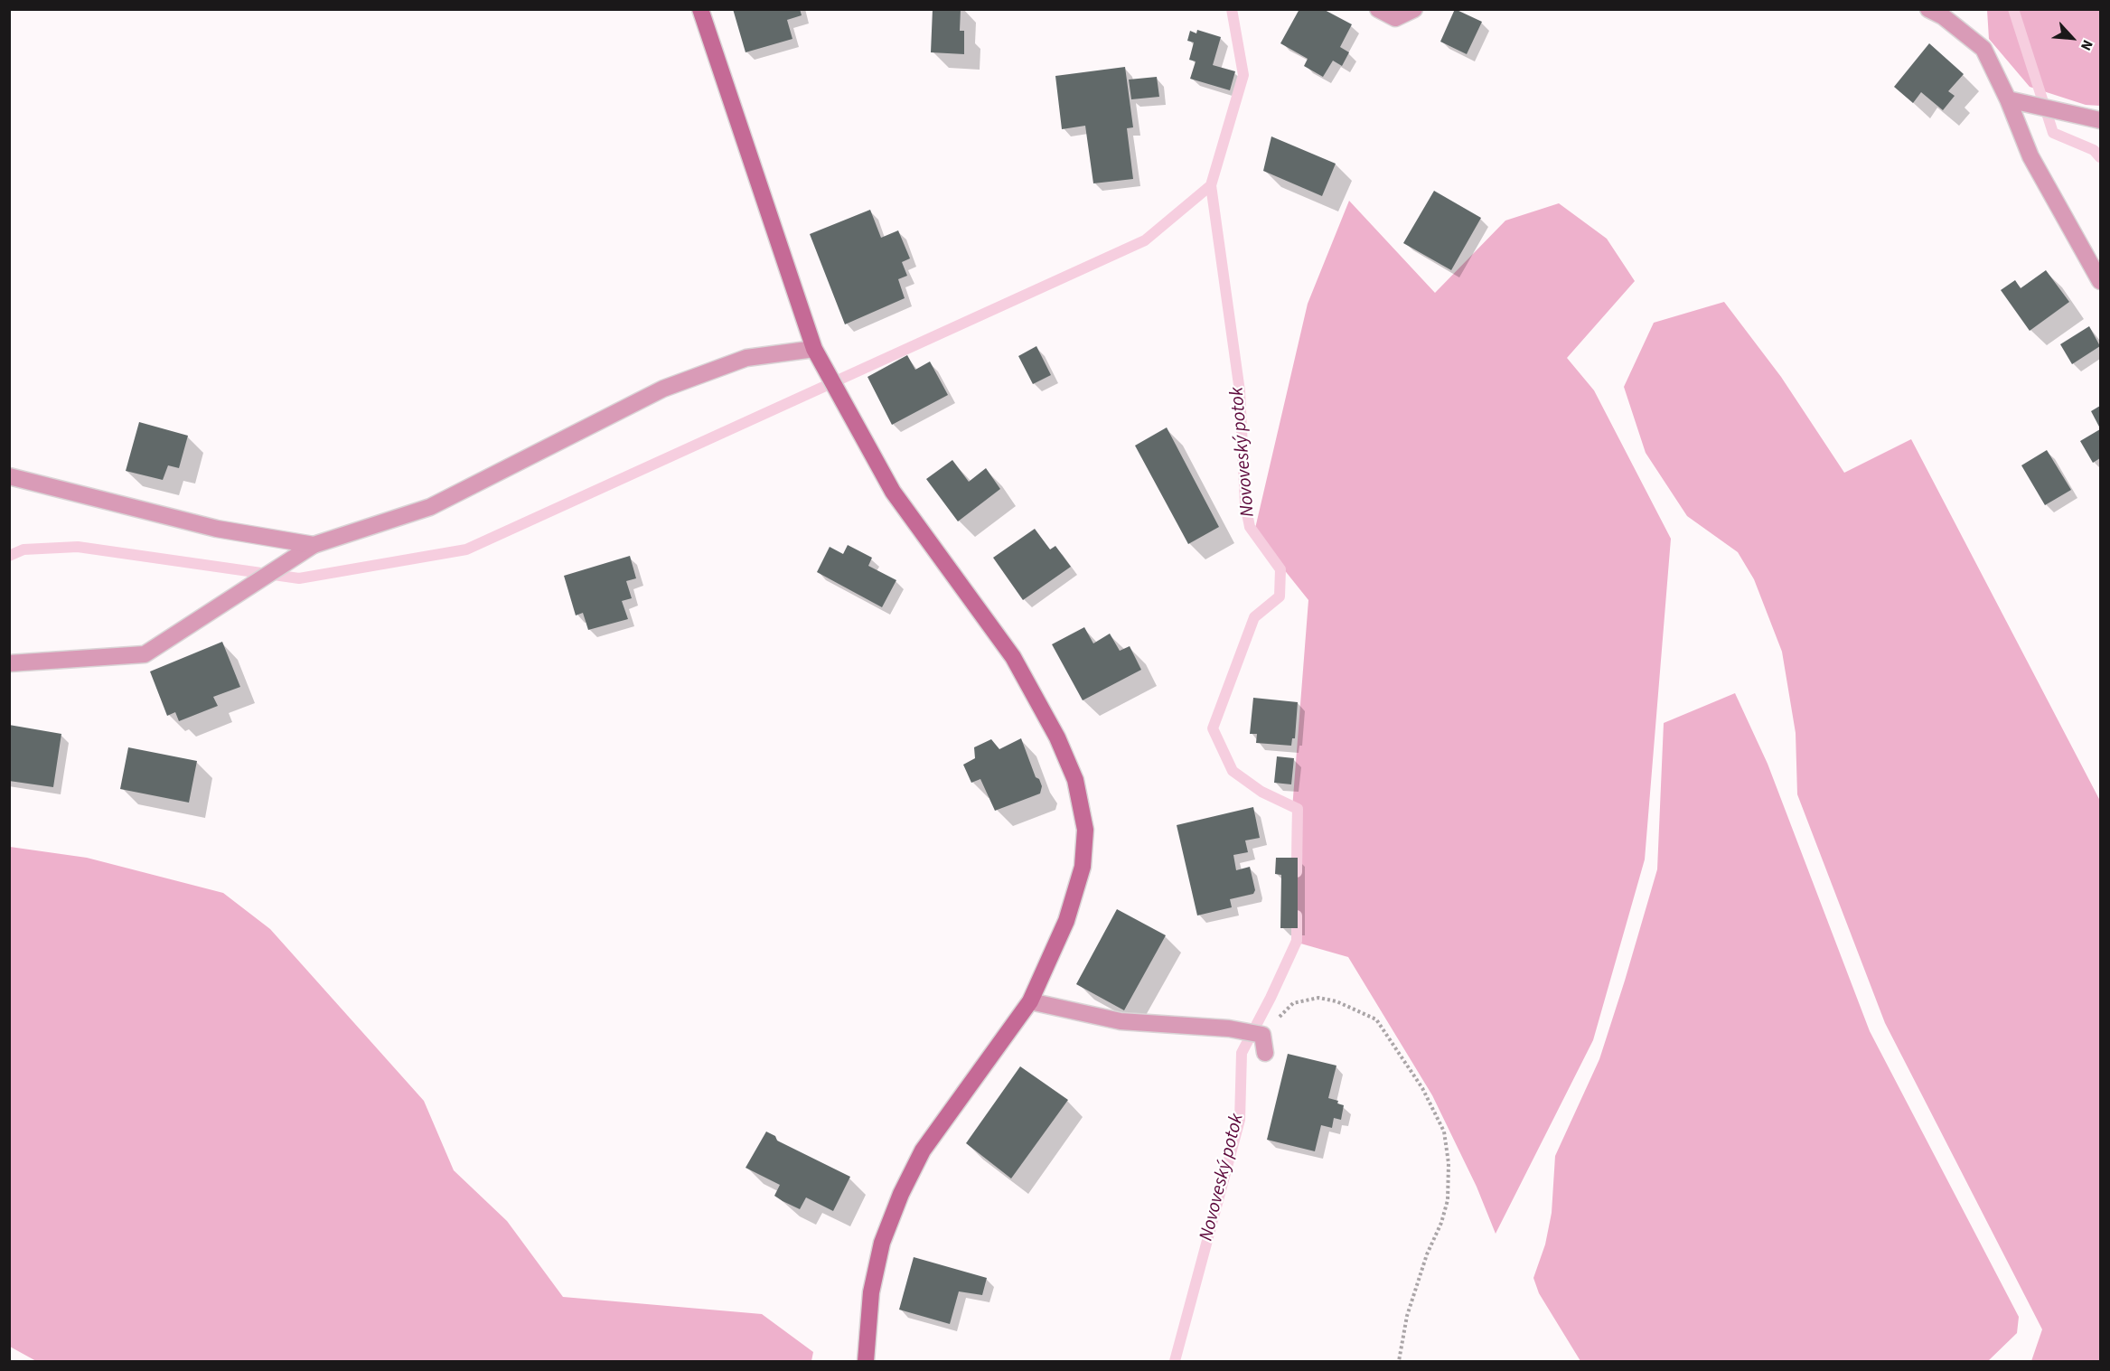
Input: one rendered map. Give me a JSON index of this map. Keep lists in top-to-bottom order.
{
  "water": ["Novoveský potok"],
  "north": "bottom right"
}
